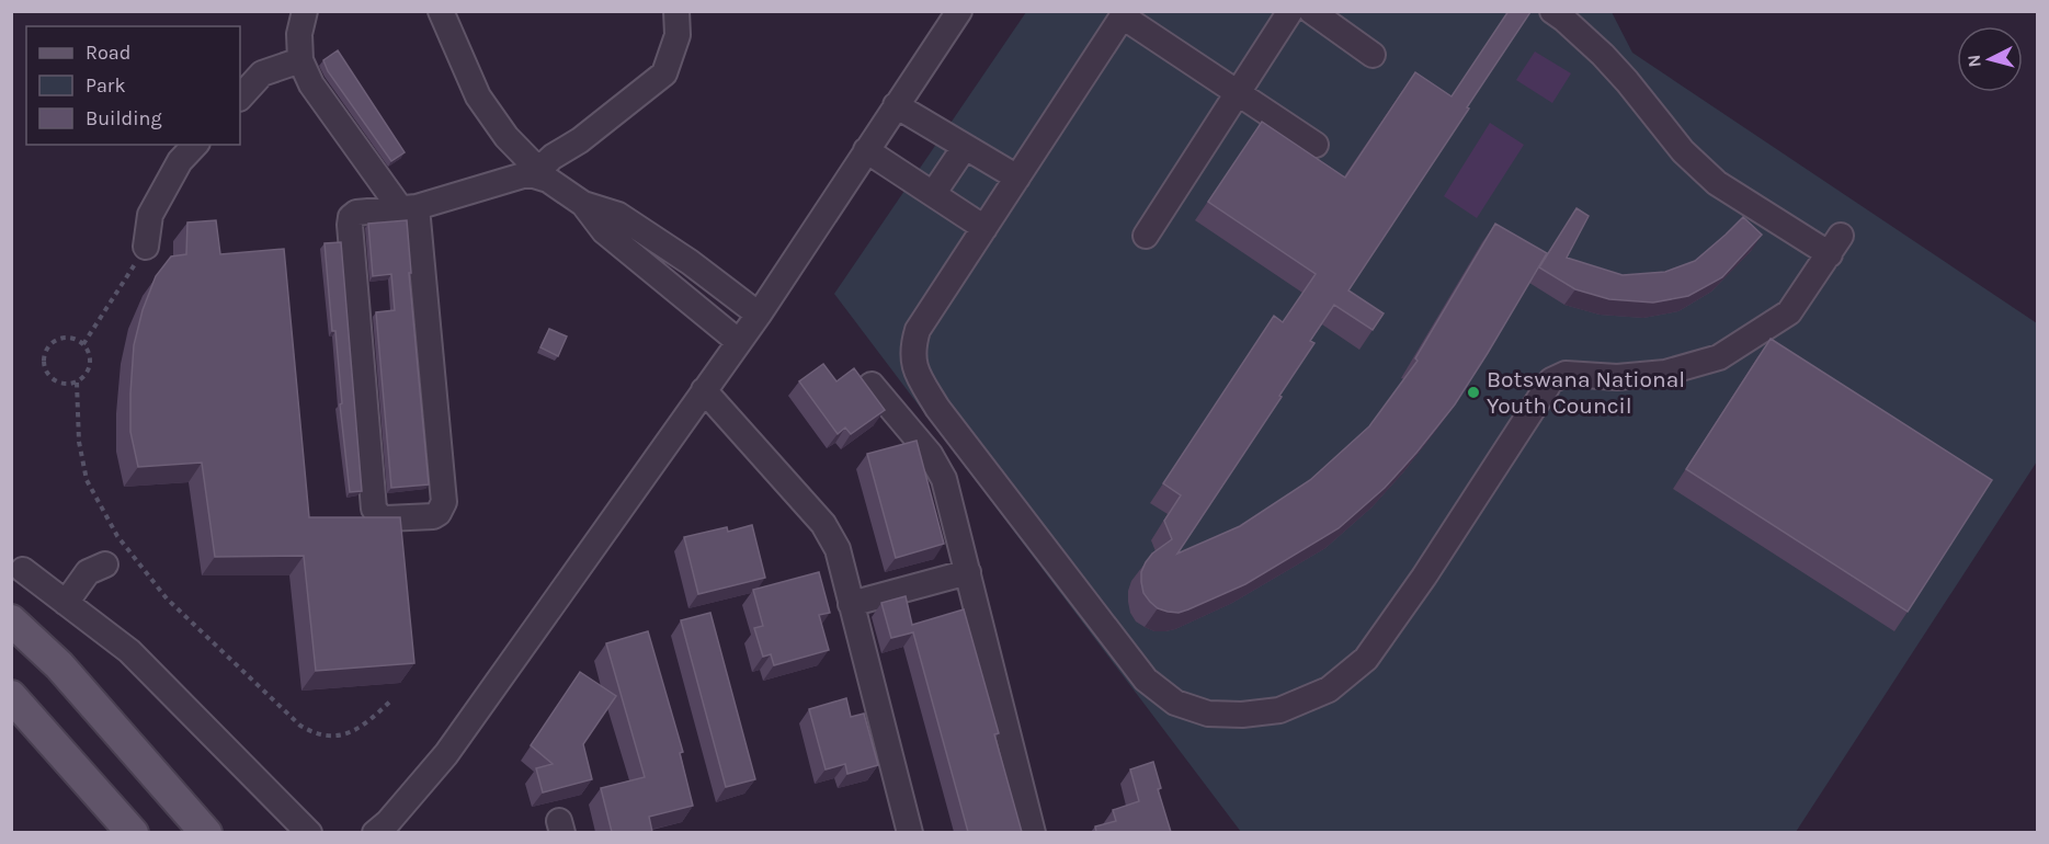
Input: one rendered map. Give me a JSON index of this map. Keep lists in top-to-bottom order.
{
  "places": ["Botswana National Youth Council"],
  "legend": ["Road", "Park", "Building"],
  "north": "left"
}
